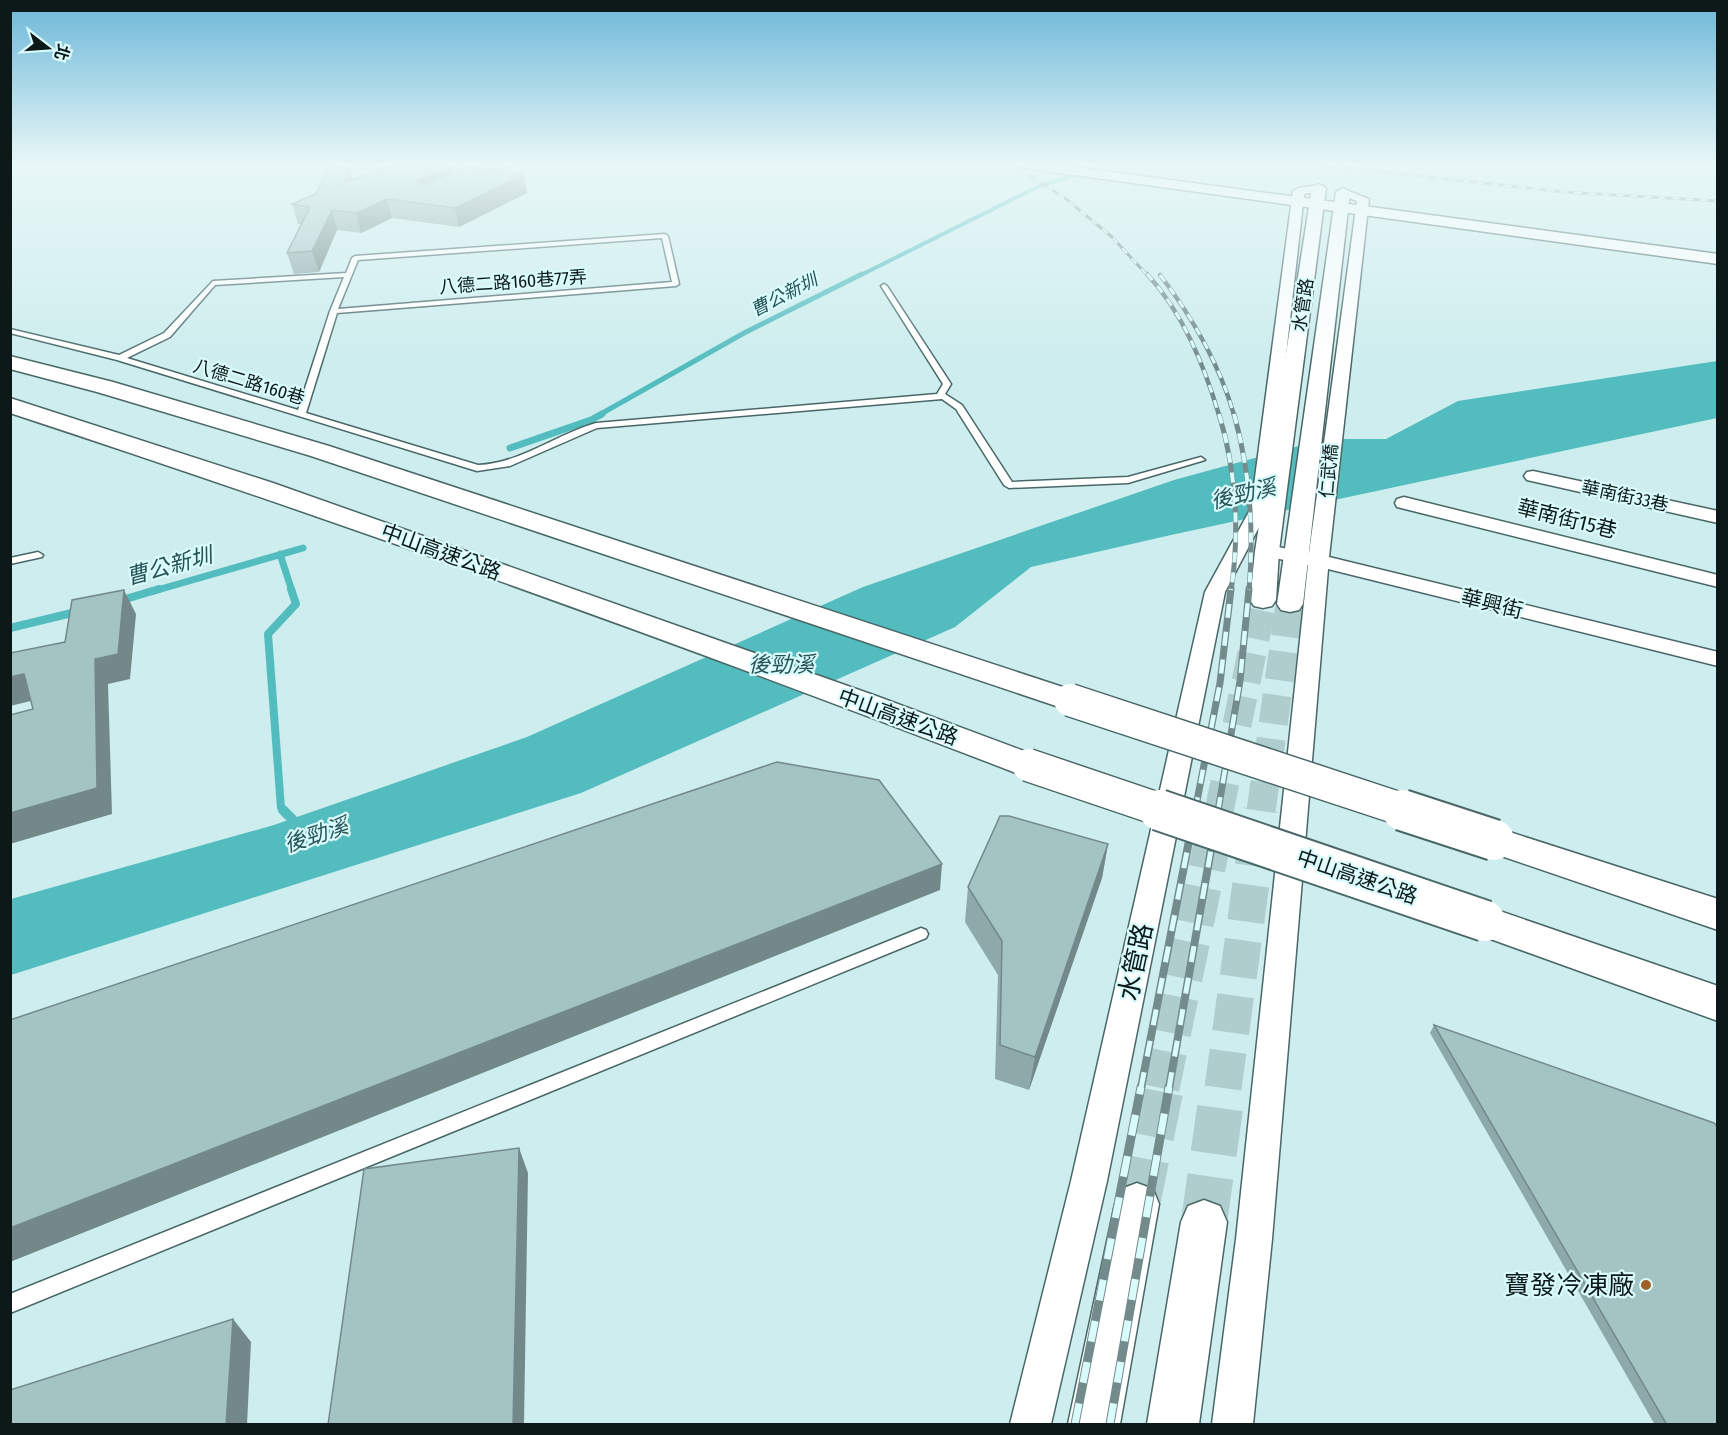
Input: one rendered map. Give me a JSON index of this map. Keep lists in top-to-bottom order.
{
  "streets": {
    "main road": ["中山高速公路"],
    "street": [
      "水管路",
      "仁武橋",
      "華南街33巷",
      "華南街15巷",
      "華興街"
    ],
    "lane": ["八德二路160巷77弄", "八德二路160巷"]
  },
  "crossings": [
    ["八德二路160巷77弄", "八德二路160巷"],
    ["水管路", "仁武橋"]
  ],
  "water": ["曹公新圳", "後勁溪"],
  "places": ["寶發冷凍廠"],
  "north": "right"
}
